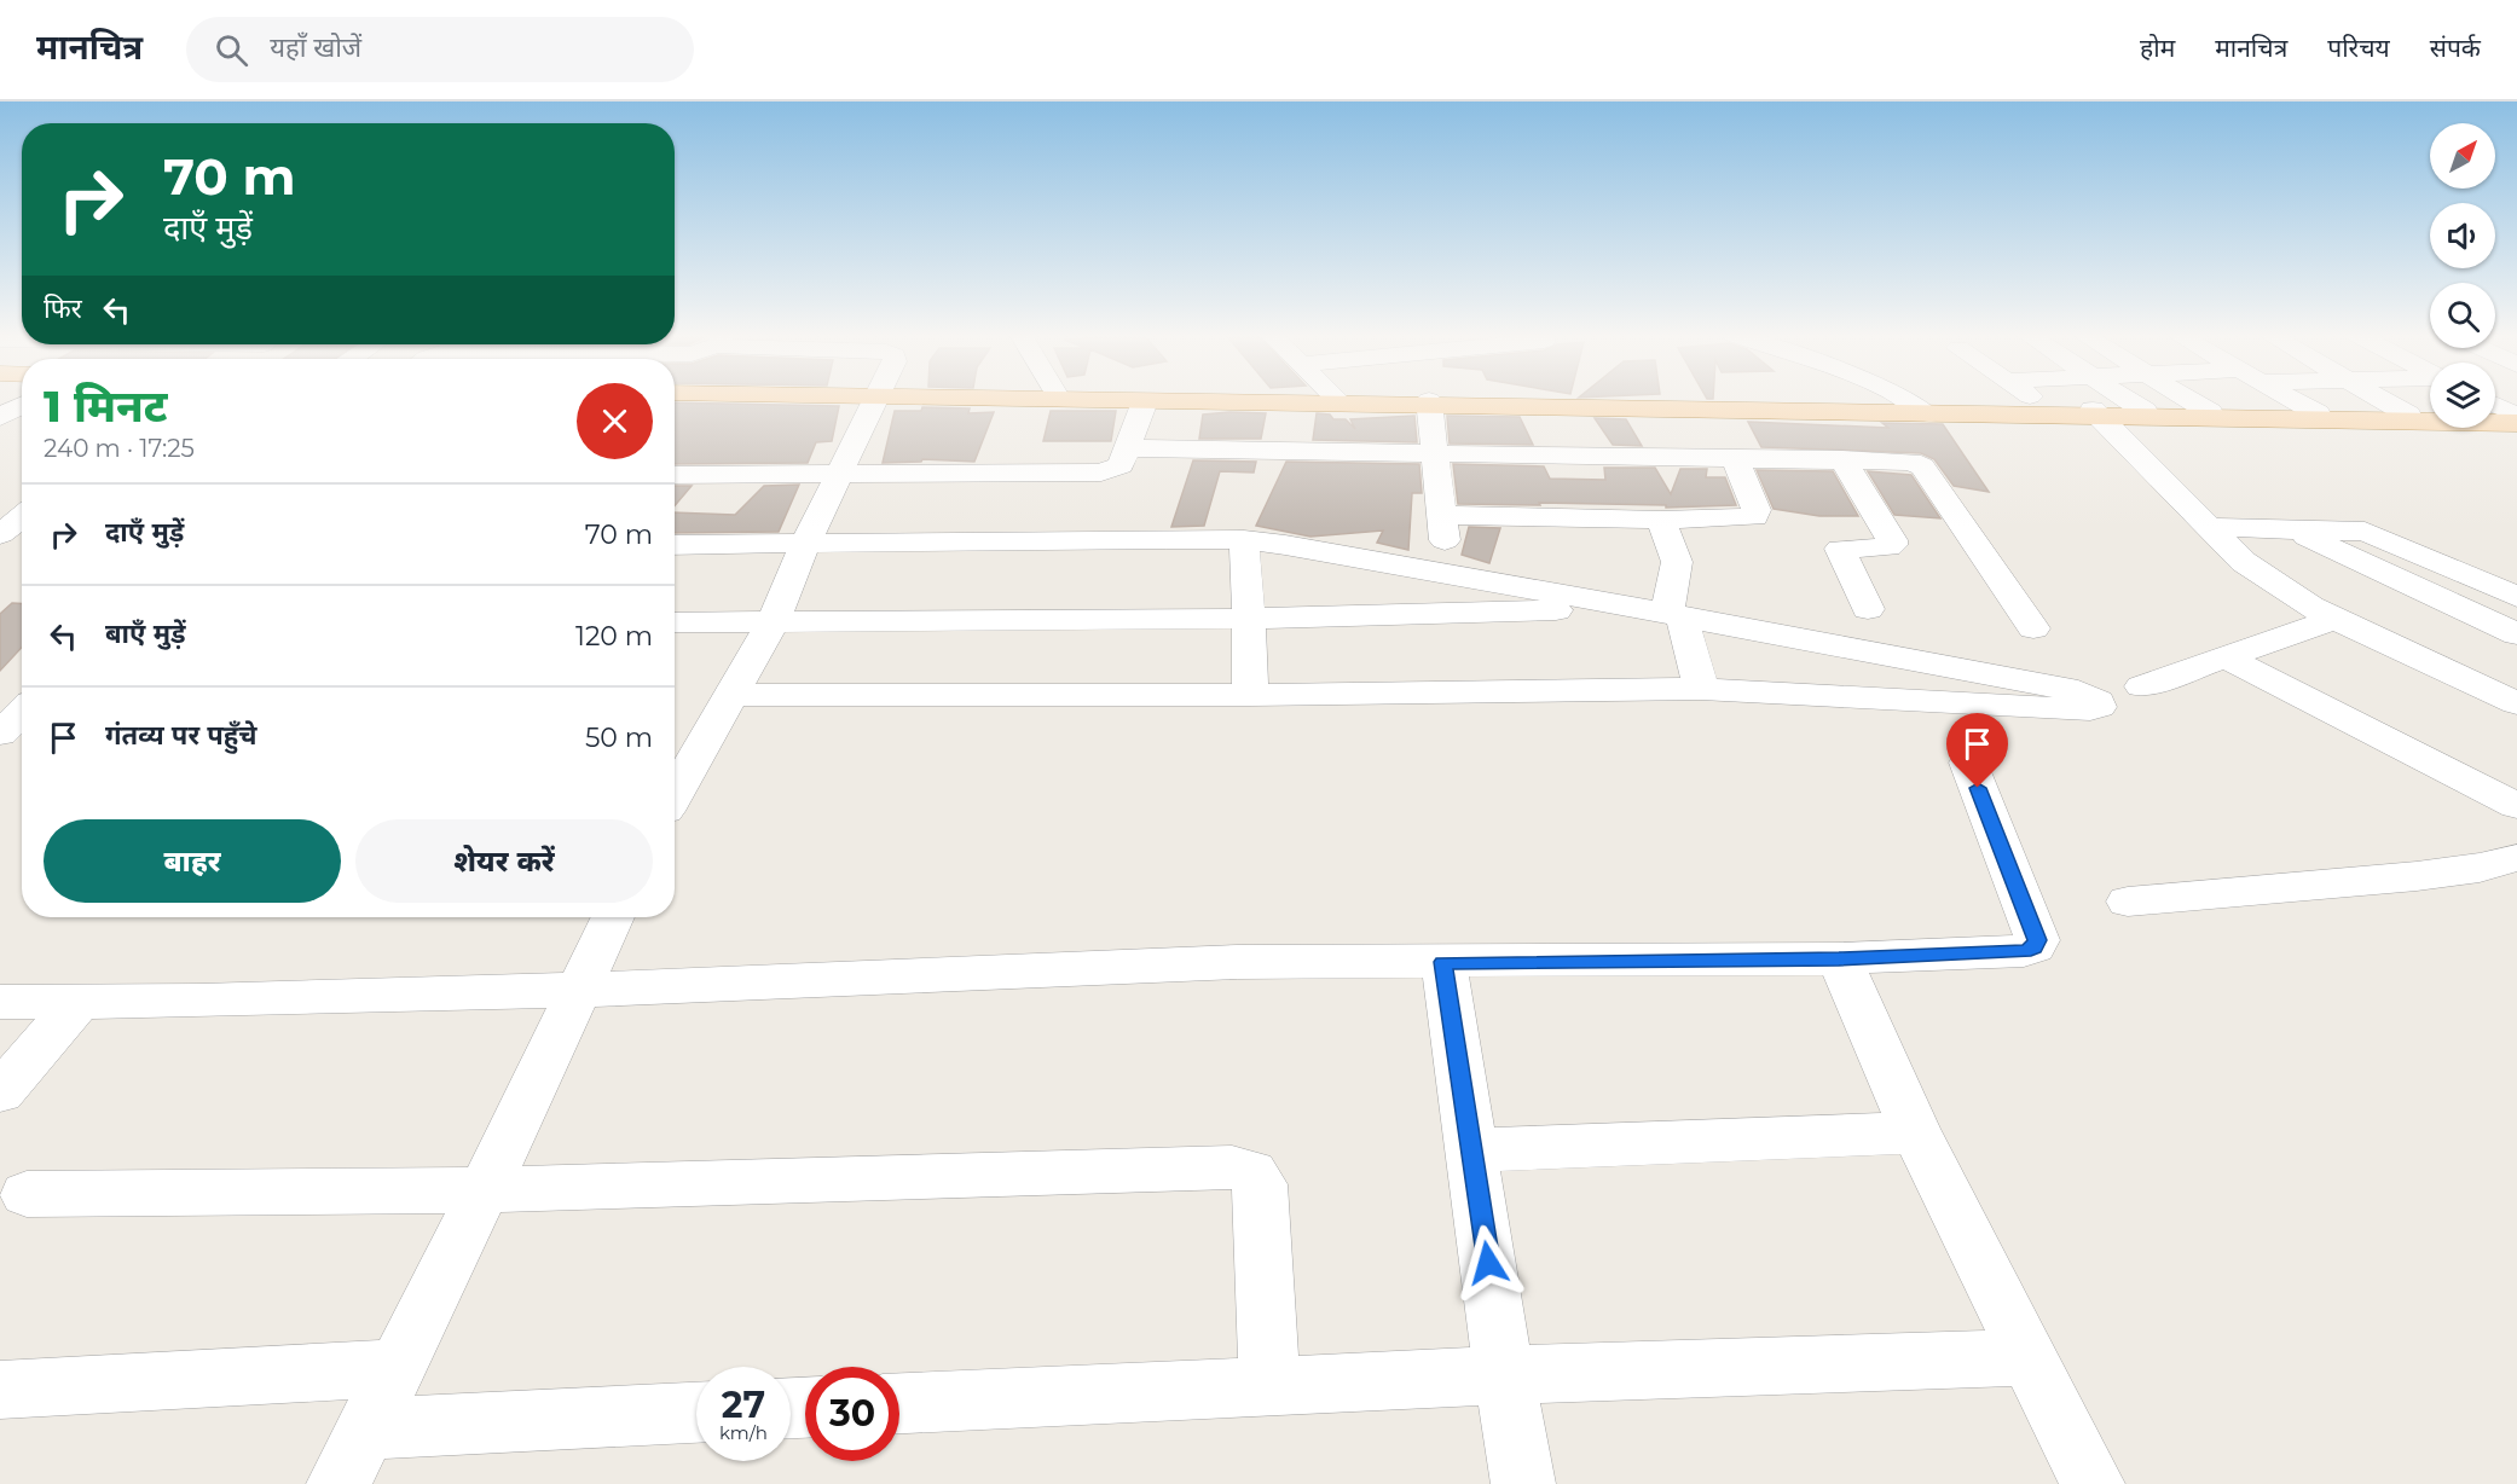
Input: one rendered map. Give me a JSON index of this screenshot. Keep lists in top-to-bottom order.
{
  "north": "top right",
  "page": {
    "header": "मानचित्र",
    "search": "यहाँ खोजें",
    "nav": [
      "होम",
      "मानचित्र",
      "परिचय",
      "संपर्क"
    ],
    "turn": ["70 m", "दाएँ मुड़ें"],
    "then": "फिर",
    "heading": ["1 मिनट", "240 m · 17:25"],
    "list": [
      {
        "name": "दाएँ मुड़ें",
        "value": "70 m"
      },
      {
        "name": "बाएँ मुड़ें",
        "value": "120 m"
      },
      {
        "name": "गंतव्य पर पहुँचे",
        "value": "50 m"
      }
    ],
    "buttons": ["बाहर", "शेयर करें"],
    "speed": "27 km/h",
    "limit": "30"
  }
}
